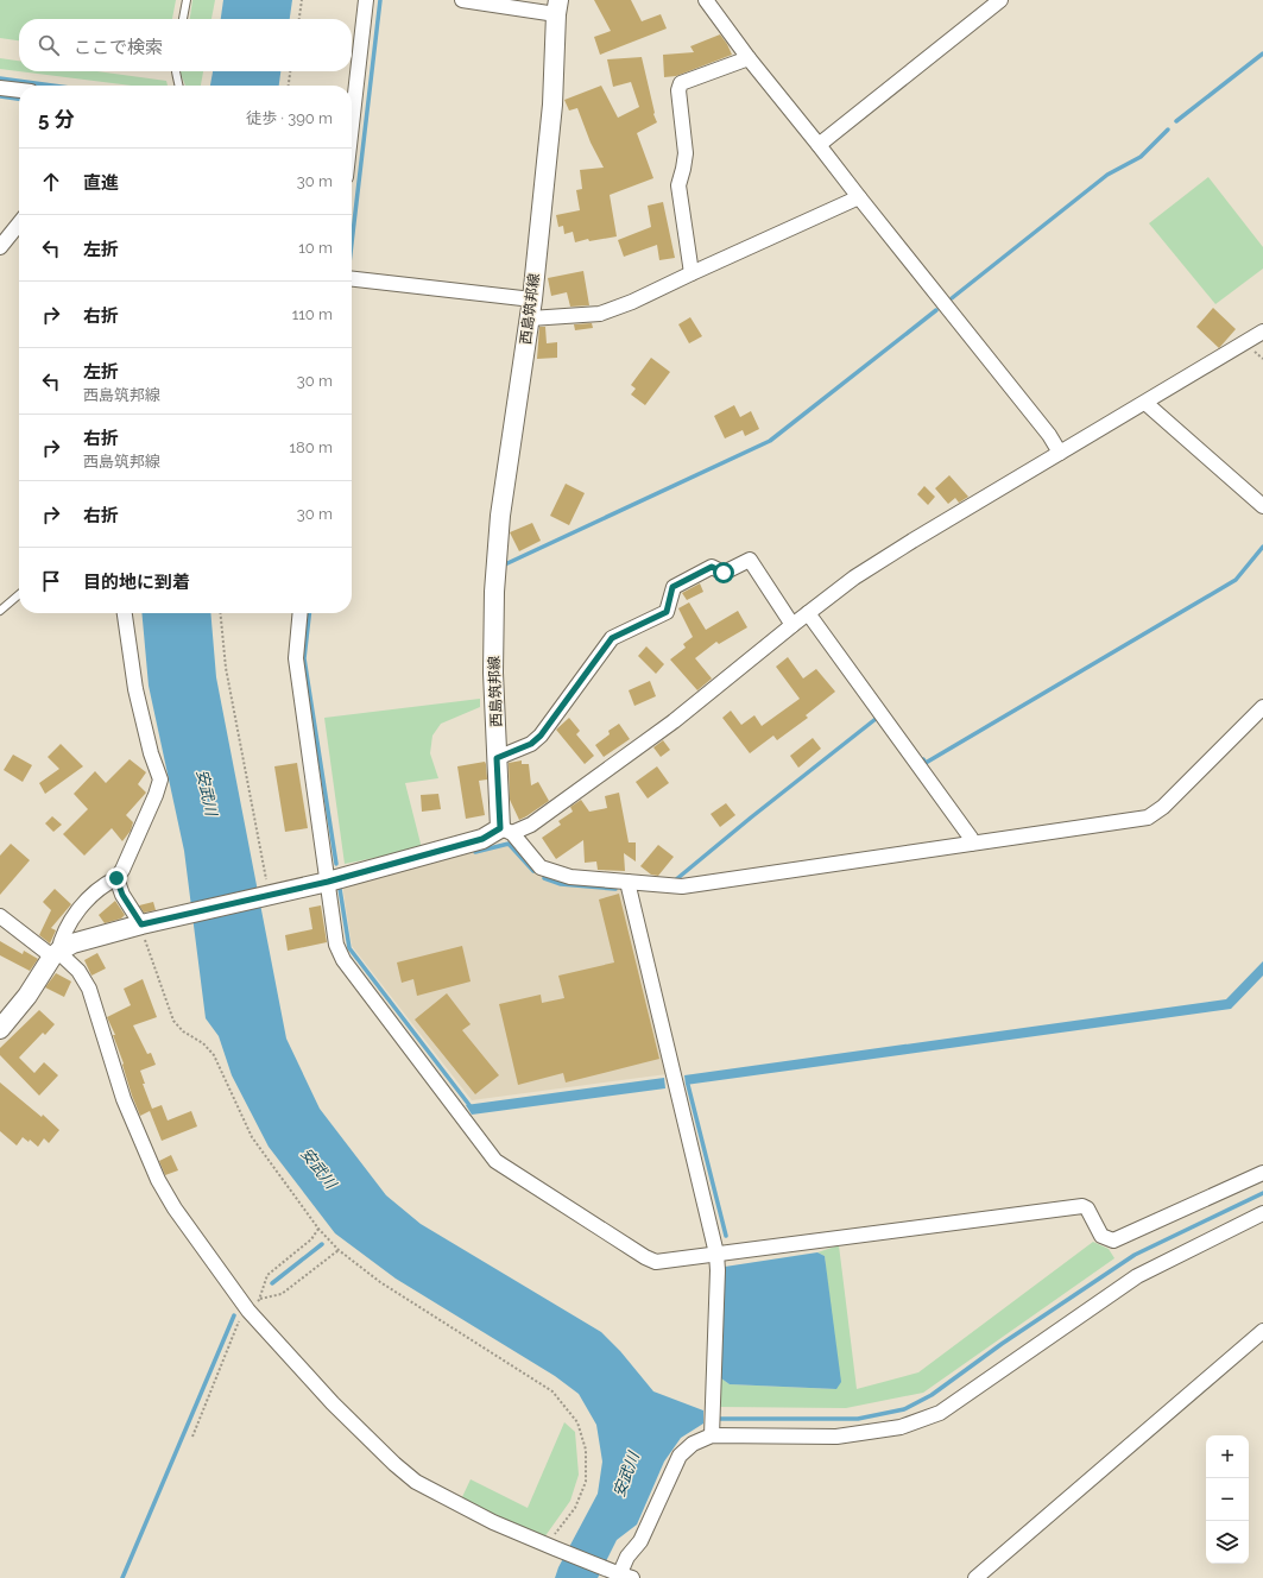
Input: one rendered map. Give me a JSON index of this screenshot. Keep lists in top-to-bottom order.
{
  "streets": {
    "main road": ["西島筑邦線"]
  },
  "water": ["安武川"],
  "page": {
    "search": "ここで検索",
    "heading": ["5 分", "徒歩 · 390 m"],
    "list": [
      ["直進", "30 m"],
      ["左折", "10 m"],
      ["右折", "110 m"],
      ["左折", "西島筑邦線", "30 m"],
      ["右折", "西島筑邦線", "180 m"],
      ["右折", "30 m"],
      "目的地に到着"
    ],
    "map_buttons": ["+", "−"]
  }
}
